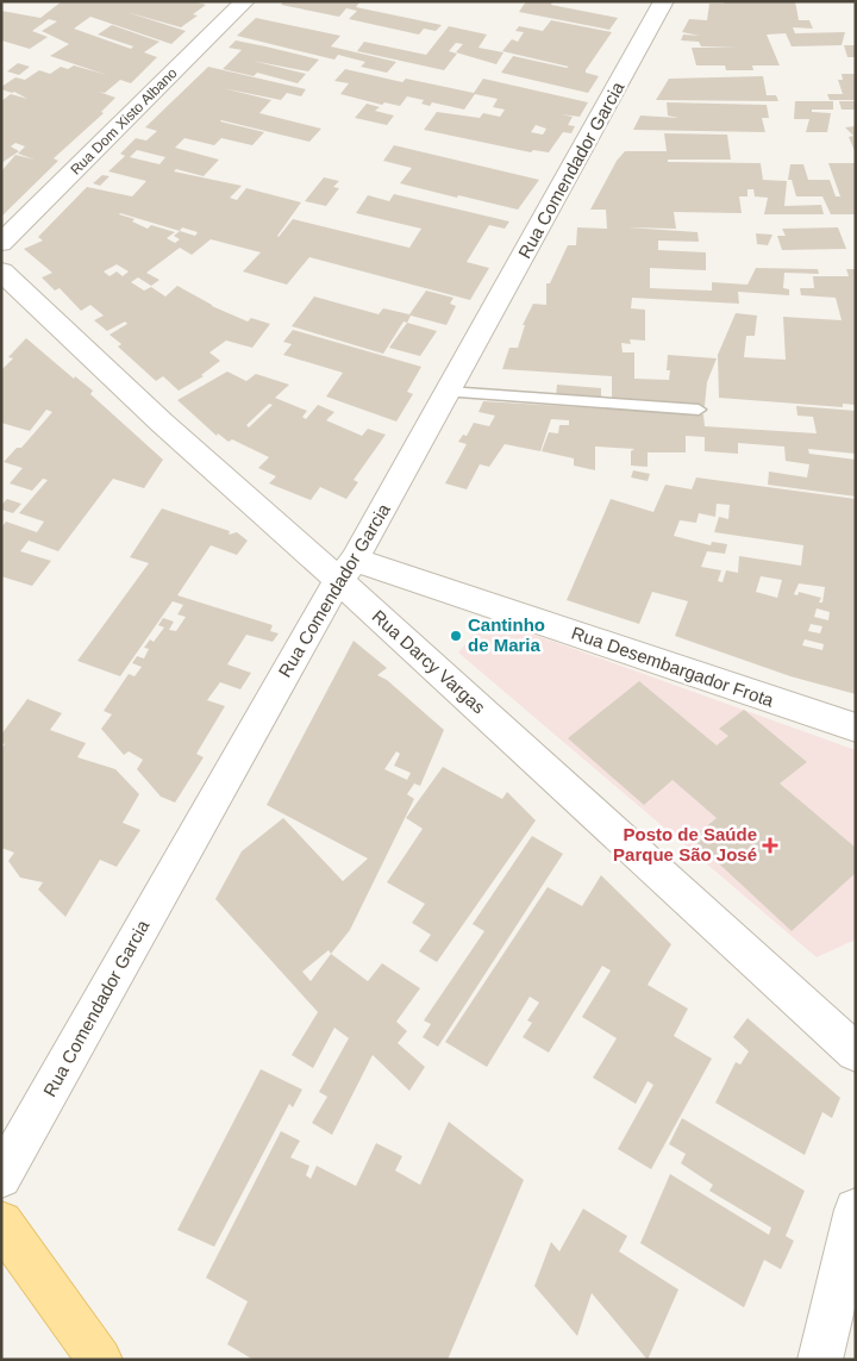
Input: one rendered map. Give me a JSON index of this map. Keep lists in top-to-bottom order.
{
  "streets": {
    "street": [
      "Rua Dom Xisto Albano",
      "Rua Comendador Garcia",
      "Rua Darcy Vargas",
      "Rua Desembargador Frota"
    ]
  },
  "crossings": [
    ["Rua Comendador Garcia", "Rua Darcy Vargas"],
    ["Rua Comendador Garcia", "Rua Desembargador Frota"],
    ["Rua Darcy Vargas", "Rua Desembargador Frota"]
  ],
  "places": {
    "other": ["Cantinho de Maria"],
    "health": ["Posto de Saúde Parque São José"]
  }
}
